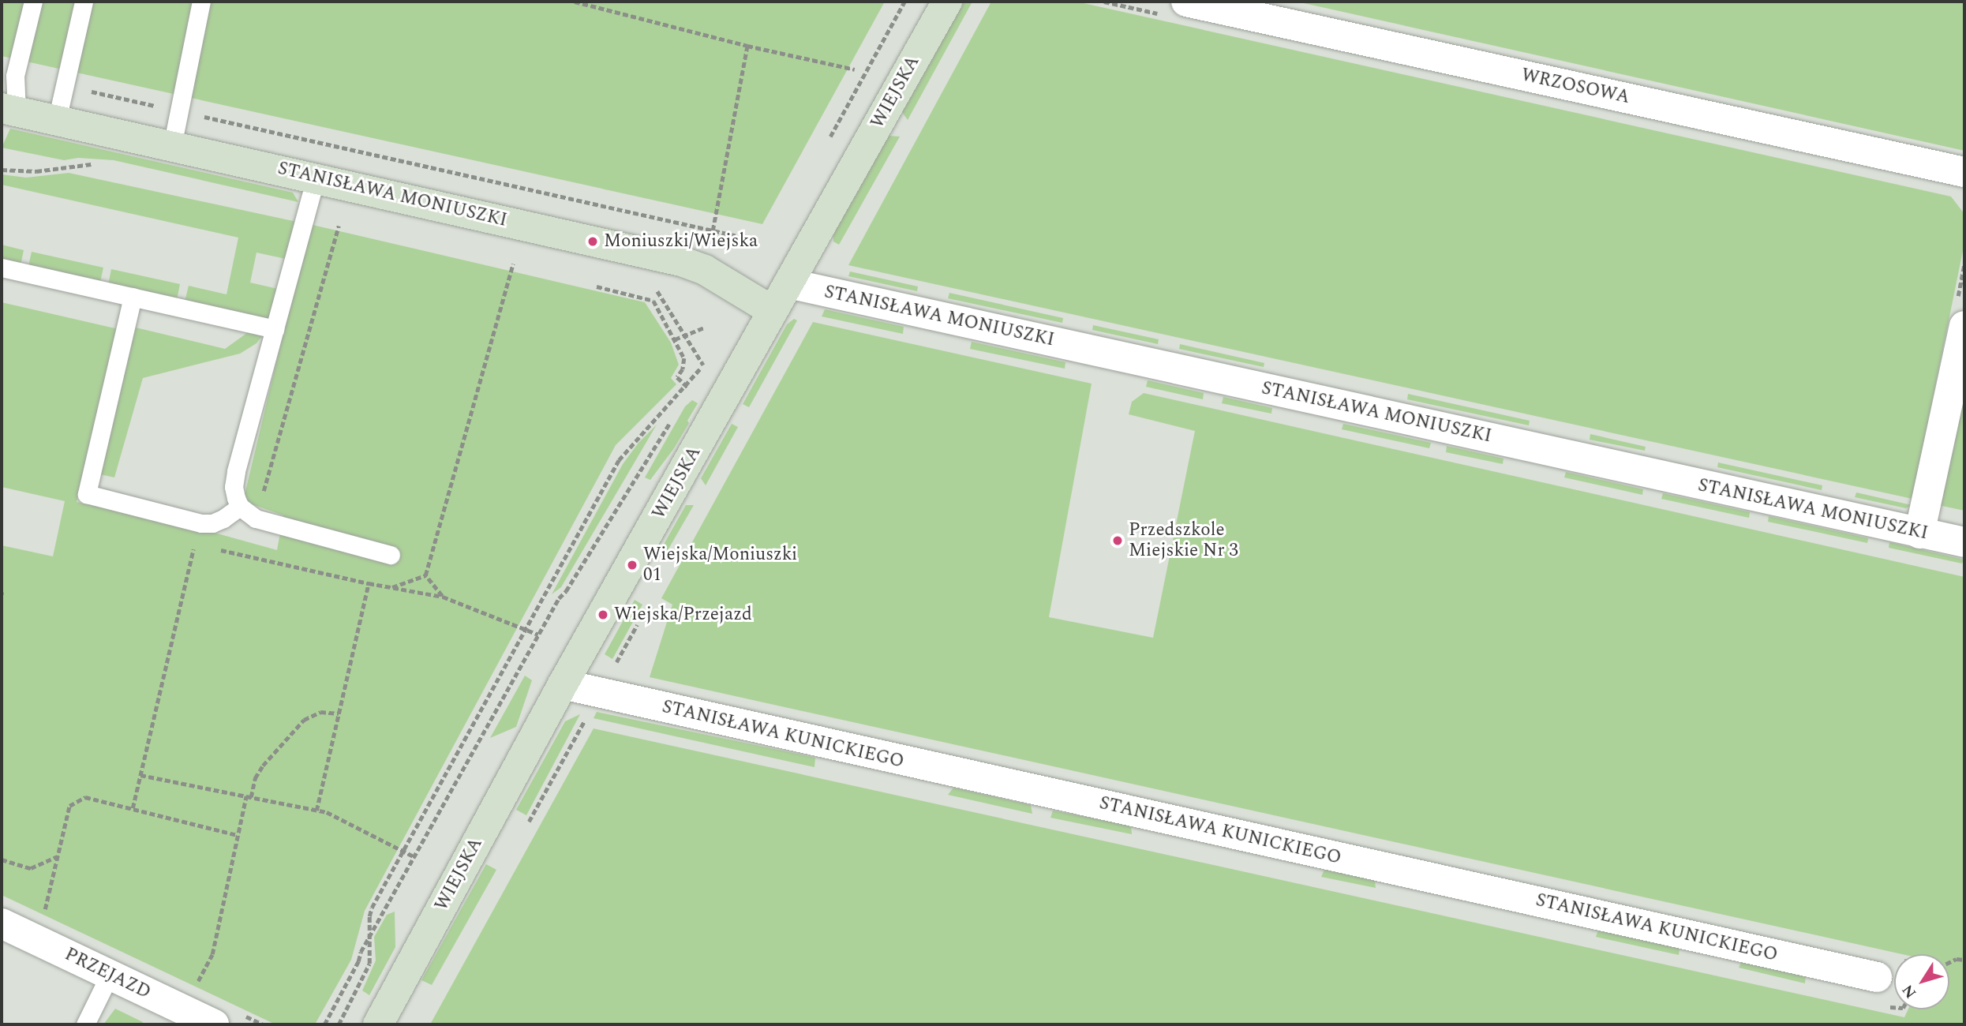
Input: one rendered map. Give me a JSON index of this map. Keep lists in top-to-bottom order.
{
  "streets": {
    "street": [
      "WRZOSOWA",
      "WIEJSKA",
      "STANISŁAWA MONIUSZKI",
      "STANISŁAWA KUNICKIEGO",
      "PRZEJAZD"
    ]
  },
  "crossings": [
    ["WIEJSKA", "STANISŁAWA MONIUSZKI"],
    ["WIEJSKA", "STANISŁAWA KUNICKIEGO"]
  ],
  "places": [
    "Moniuszki/Wiejska",
    "Przedszkole Miejskie Nr 3",
    "Wiejska/Moniuszki 01",
    "Wiejska/Przejazd"
  ],
  "north": "bottom left"
}
